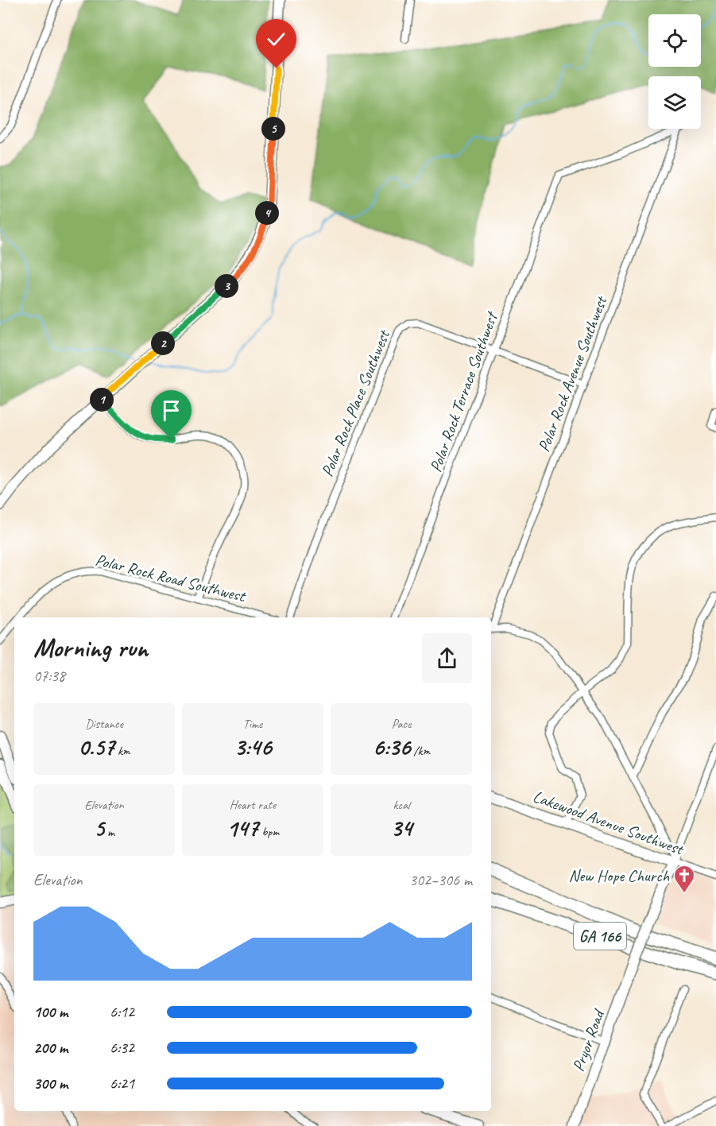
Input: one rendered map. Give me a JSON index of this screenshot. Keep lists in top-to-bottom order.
{
  "streets": {
    "highway": ["GA 166"],
    "street": [
      "Polar Rock Avenue Southwest",
      "Polar Rock Terrace Southwest",
      "Polar Rock Place Southwest",
      "Polar Rock Road Southwest",
      "Lakewood Avenue Southwest",
      "Pryor Road"
    ]
  },
  "crossings": [
    ["Polar Rock Avenue Southwest", "Polar Rock Terrace Southwest"],
    ["Polar Rock Avenue Southwest", "Polar Rock Place Southwest"],
    ["Polar Rock Terrace Southwest", "Polar Rock Place Southwest"],
    ["Lakewood Avenue Southwest", "Pryor Road"]
  ],
  "places": {
    "church": ["New Hope Church"]
  },
  "page": {
    "pins": [
      "5",
      "4",
      "3",
      "2",
      "1"
    ],
    "heading": ["Morning run", "07:38"],
    "stats": [
      ["Distance", "0.57 km"],
      ["Time", "3:46"],
      ["Pace", "6:36 /km"],
      ["Elevation", "5 m"],
      ["Heart rate", "147 bpm"],
      ["kcal", "34"]
    ],
    "chart": ["Elevation", "302–306 m"],
    "list": [
      {
        "name": "100 m",
        "note": "6:12"
      },
      {
        "name": "200 m",
        "note": "6:32"
      },
      {
        "name": "300 m",
        "note": "6:21"
      }
    ]
  }
}
